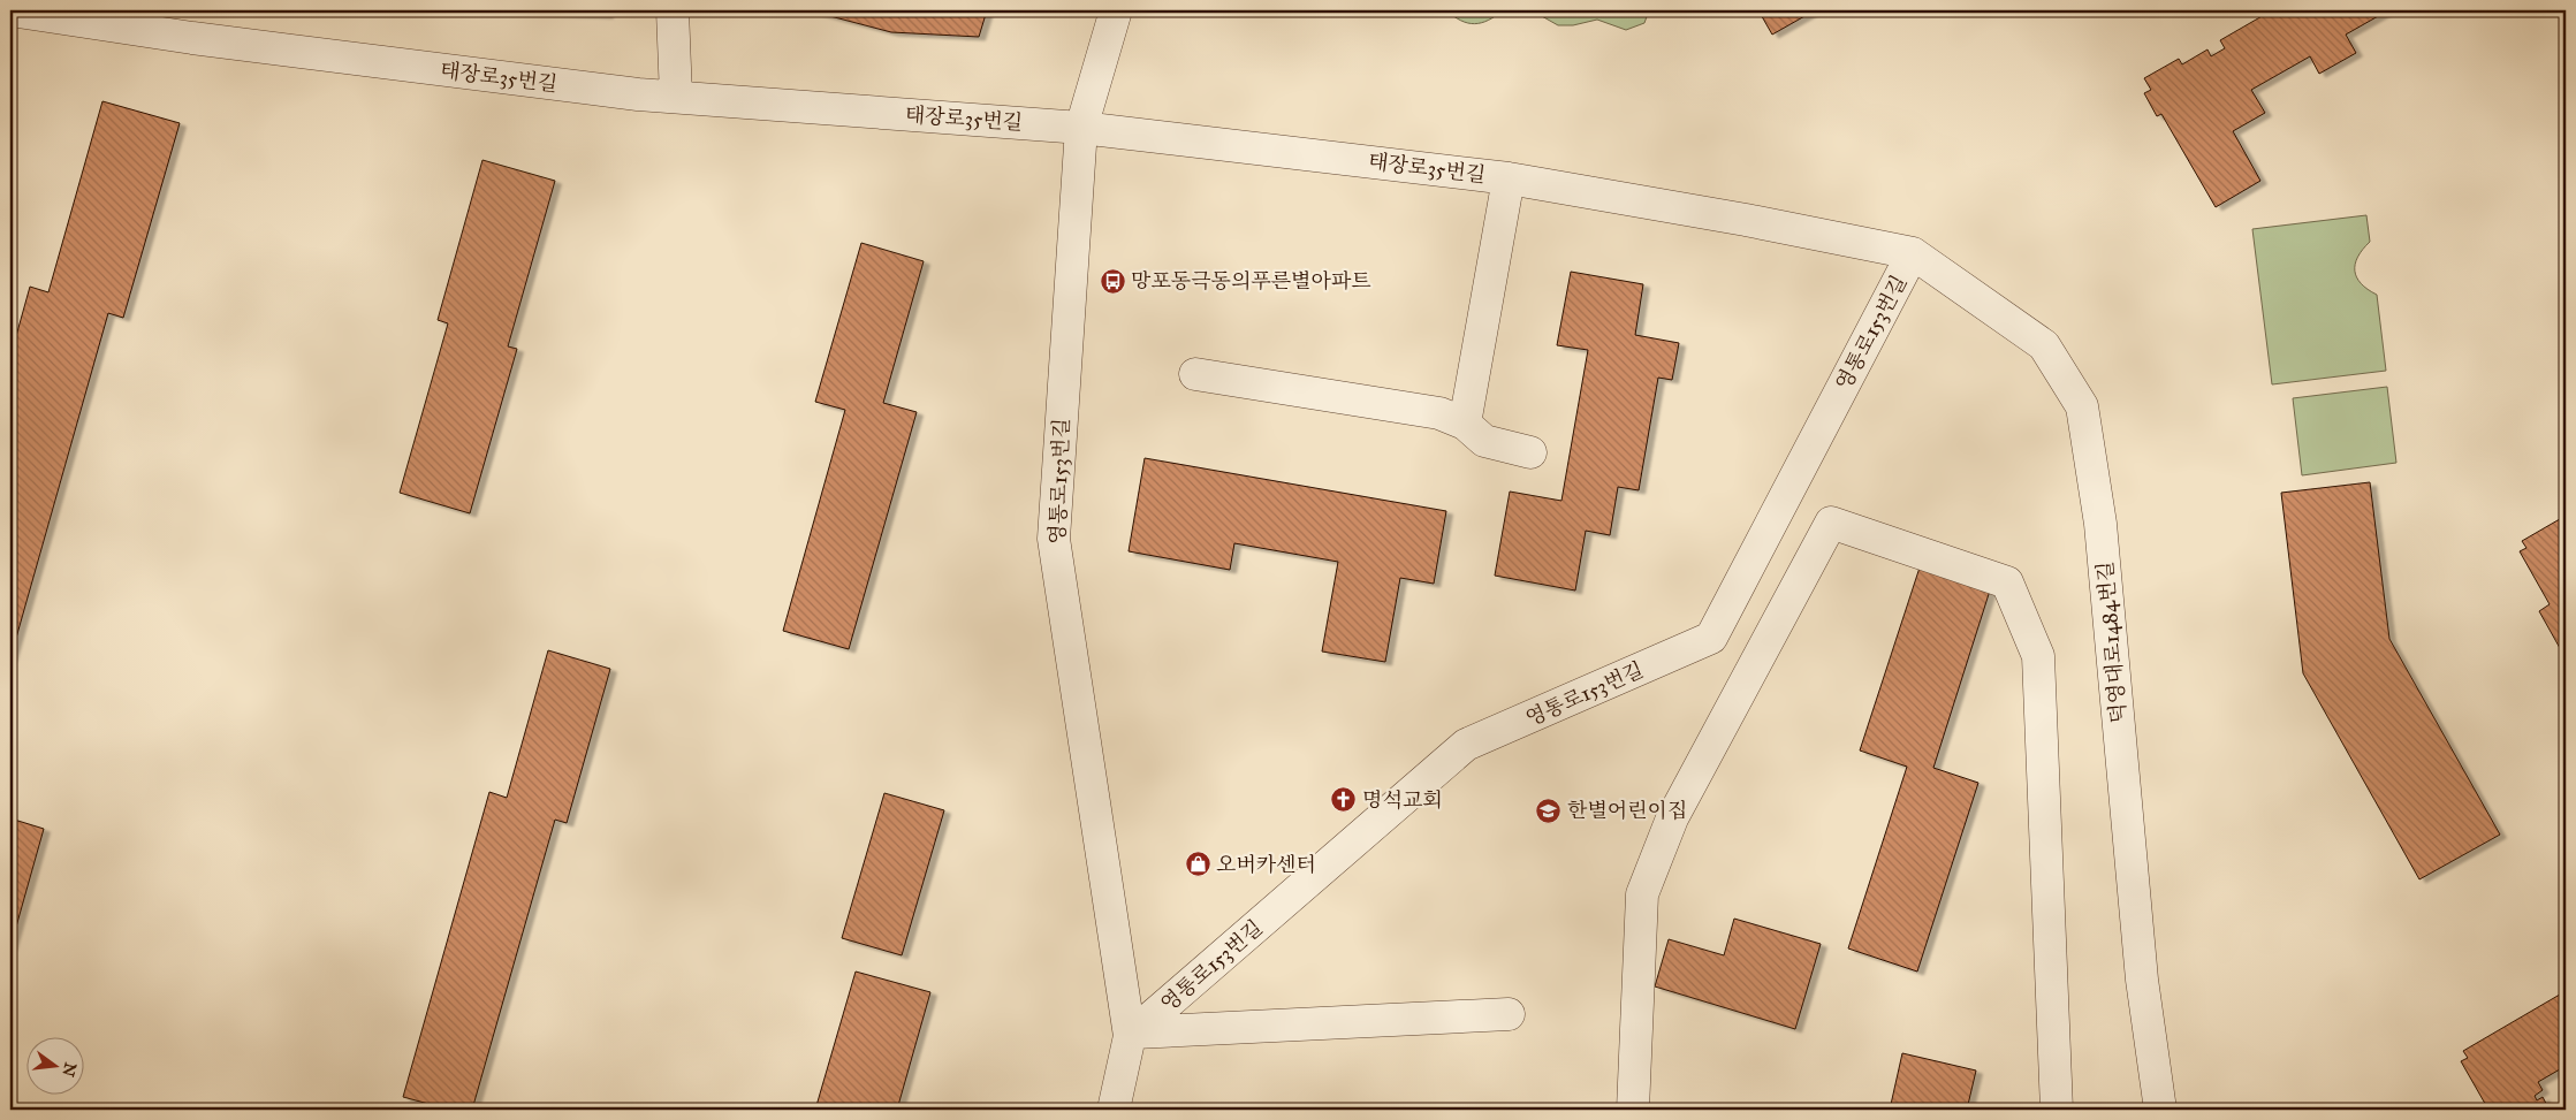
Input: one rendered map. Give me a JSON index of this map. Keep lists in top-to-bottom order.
{
  "streets": {
    "street": ["태장로35번길", "영통로153번길", "덕영대로1484번길"]
  },
  "crossings": [
    ["태장로35번길", "영통로153번길"],
    ["태장로35번길", "덕영대로1484번길"],
    ["영통로153번길", "덕영대로1484번길"]
  ],
  "places": {
    "bus stop": ["망포동극동의푸른별아파트"],
    "church": ["명석교회"],
    "school or university": ["한별어린이집"],
    "shop": ["오버카센터"]
  },
  "north": "right"
}
